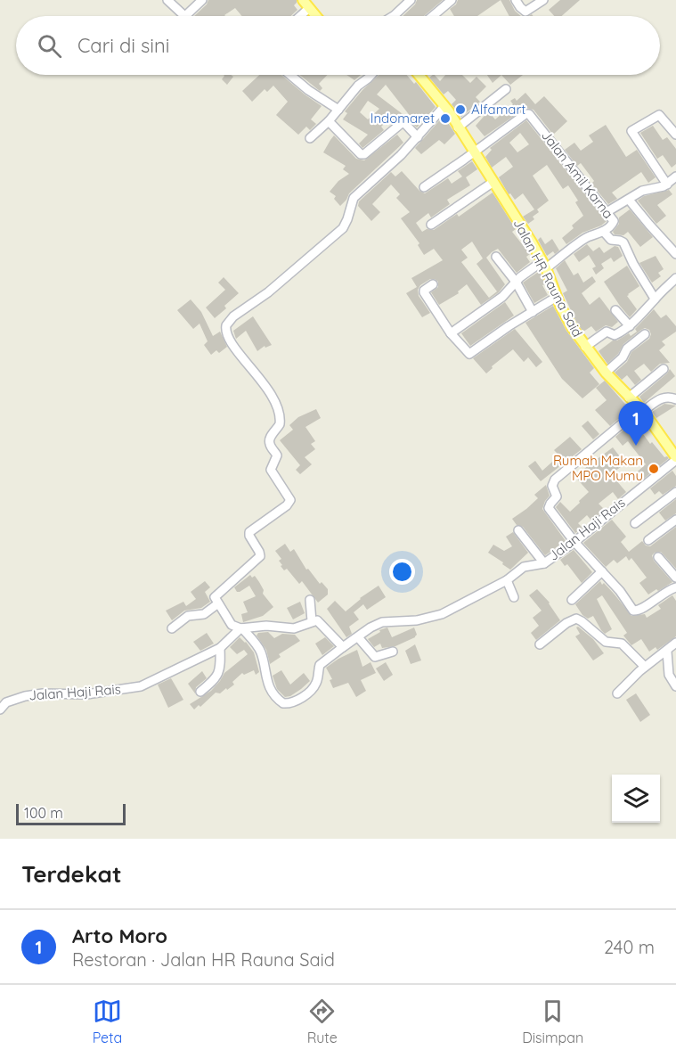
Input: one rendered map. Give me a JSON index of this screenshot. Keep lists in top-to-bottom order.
{
  "streets": {
    "main road": ["Jalan HR Rauna Said"],
    "street": ["Jalan Amil Karna", "Jalan Haji Rais"]
  },
  "crossings": [
    ["Jalan Amil Karna", "Jalan HR Rauna Said"],
    ["Jalan HR Rauna Said", "Jalan Haji Rais"]
  ],
  "places": ["Alfamart", "Indomaret", "Rumah Makan MPO Mumu"],
  "scale_bar": "100 m",
  "page": {
    "search": "Cari di sini",
    "pins": "1",
    "scale": "100 m",
    "heading": "Terdekat",
    "list": [
      {
        "mark": "1",
        "name": "Arto Moro",
        "note": "Restoran · Jalan HR Rauna Said",
        "value": "240 m"
      }
    ],
    "nav": ["Peta", "Rute", "Disimpan"]
  }
}
